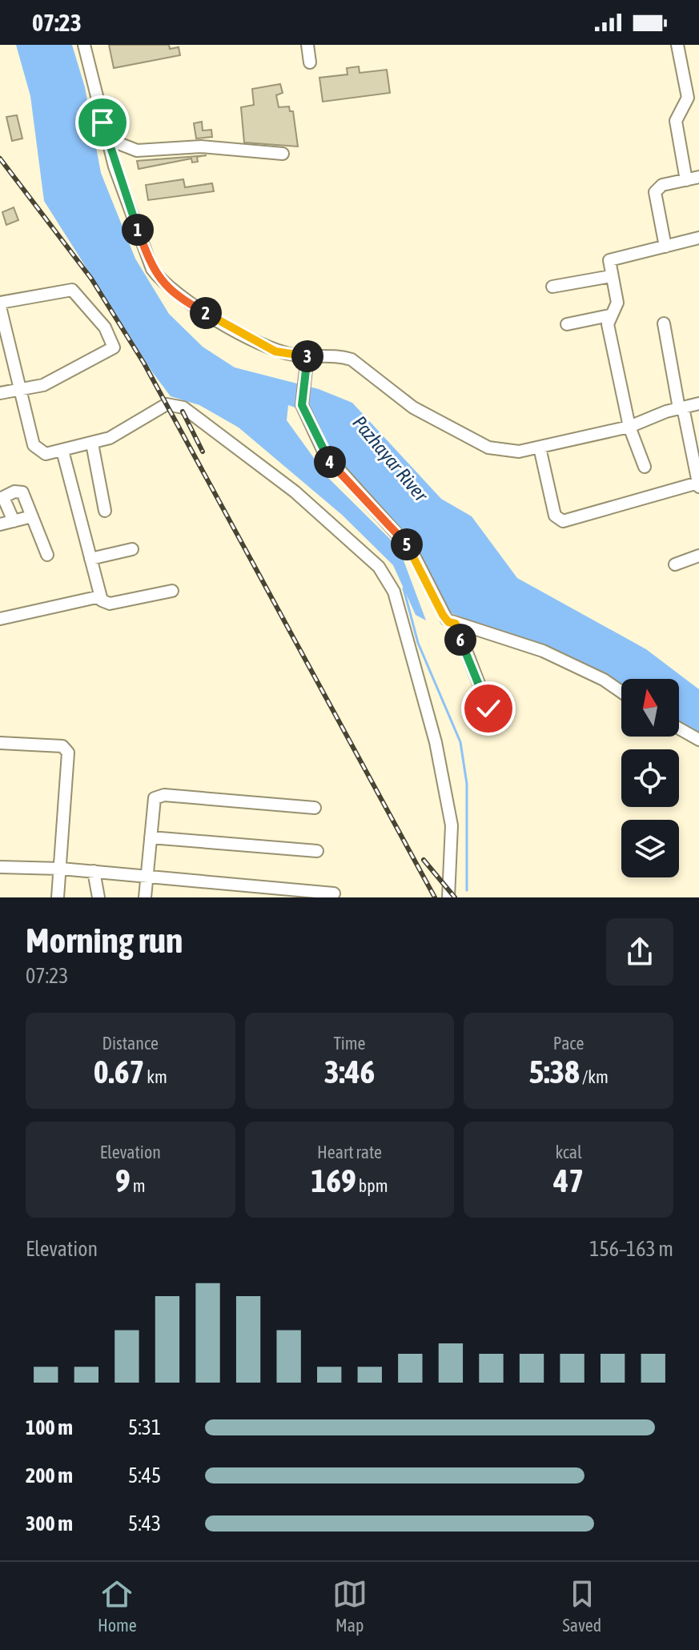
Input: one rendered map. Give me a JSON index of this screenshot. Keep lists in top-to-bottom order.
{
  "water": ["Pazhayar River"],
  "north": "top",
  "page": {
    "status": "07:23",
    "pins": [
      "1",
      "2",
      "3",
      "4",
      "5",
      "6"
    ],
    "heading": ["Morning run", "07:23"],
    "stats": [
      ["Distance", "0.67 km"],
      ["Time", "3:46"],
      ["Pace", "5:38 /km"],
      ["Elevation", "9 m"],
      ["Heart rate", "169 bpm"],
      ["kcal", "47"]
    ],
    "chart": ["Elevation", "156–163 m"],
    "list": [
      {
        "name": "100 m",
        "note": "5:31"
      },
      {
        "name": "200 m",
        "note": "5:45"
      },
      {
        "name": "300 m",
        "note": "5:43"
      }
    ],
    "tabs": ["Home", "Map", "Saved"]
  }
}
